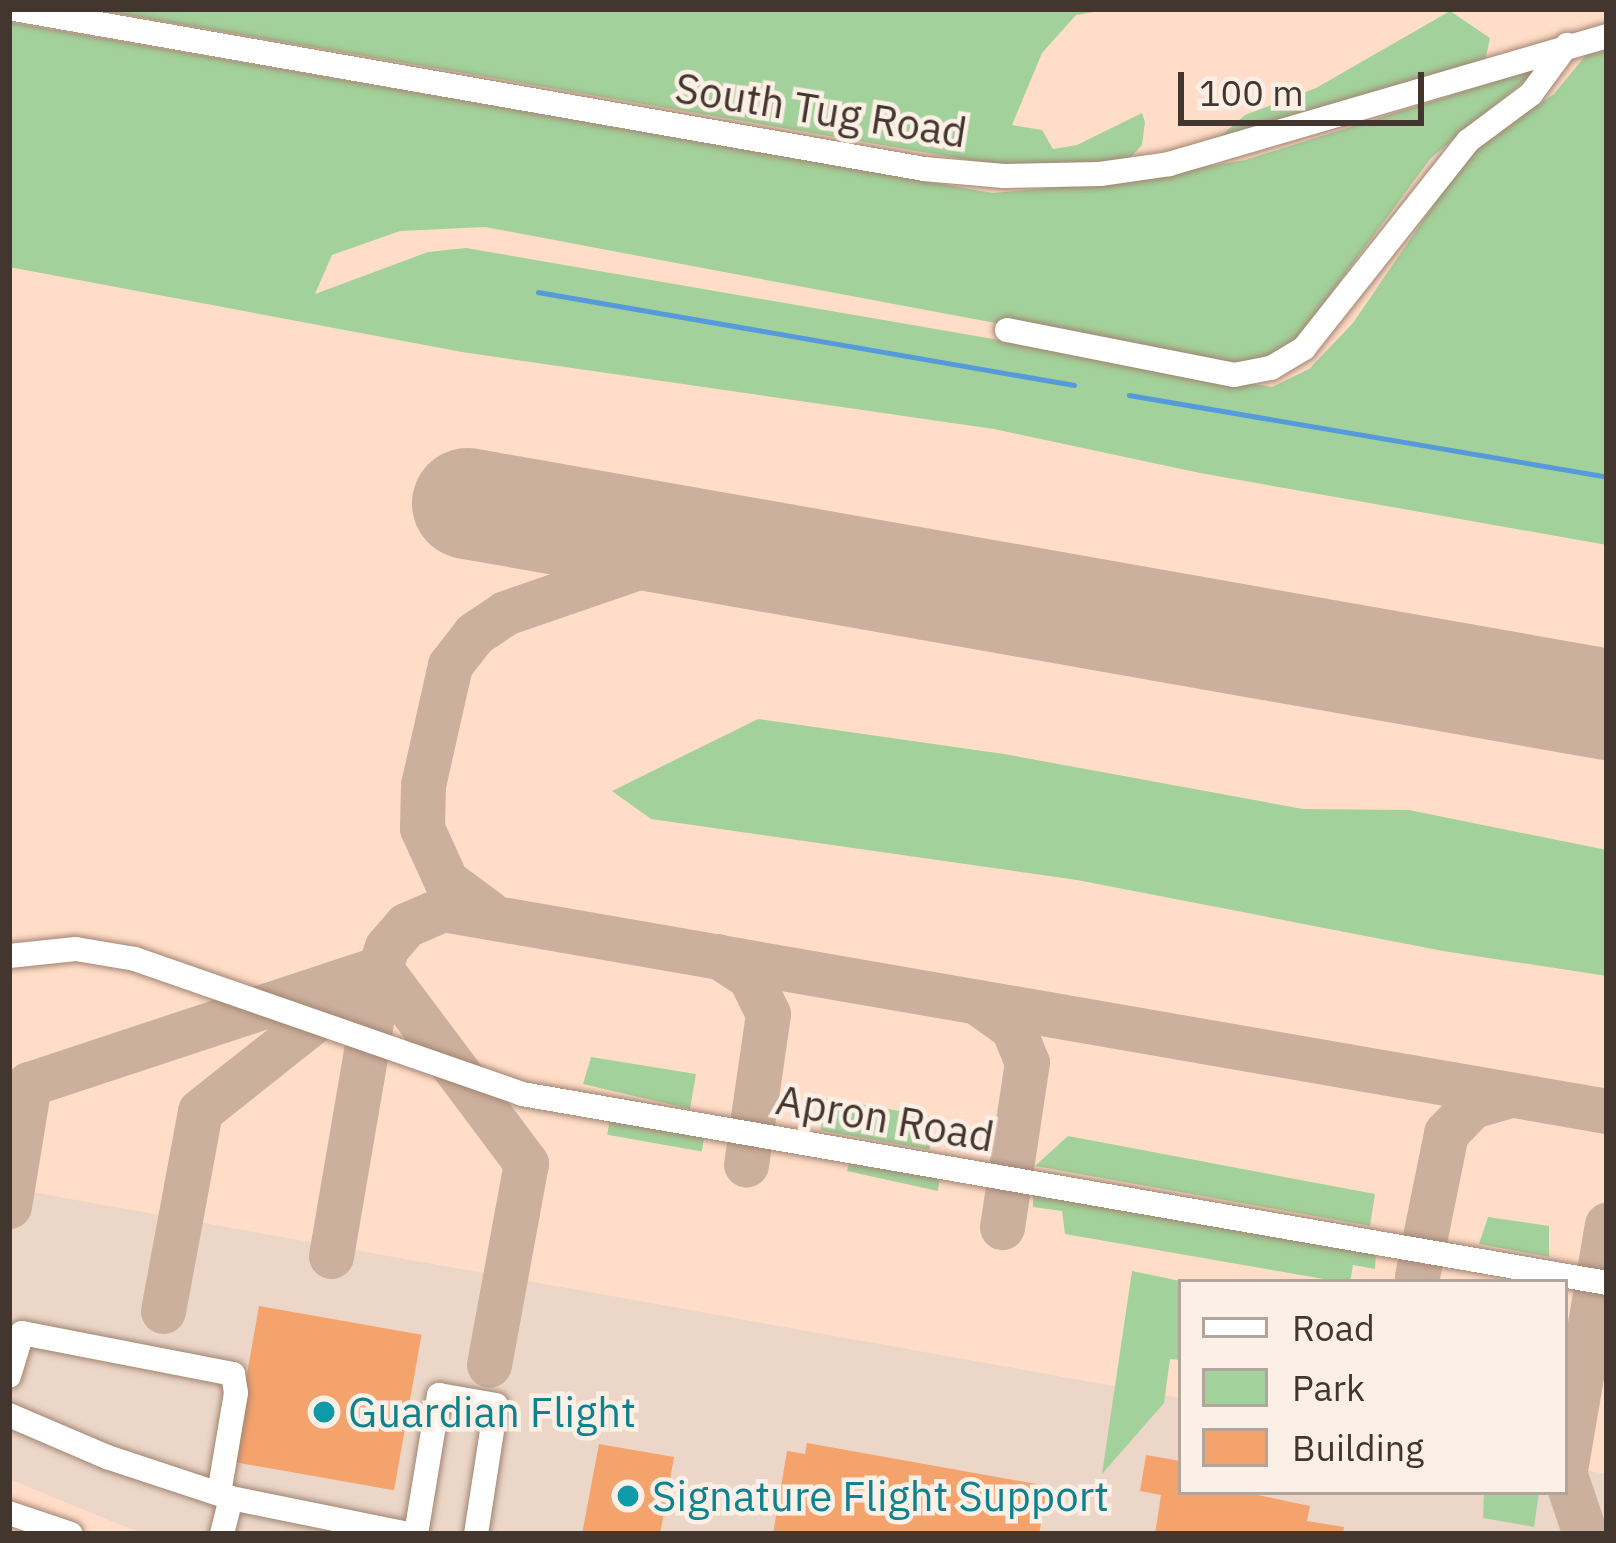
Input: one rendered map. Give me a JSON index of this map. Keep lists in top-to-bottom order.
{
  "streets": {
    "street": ["South Tug Road", "Apron Road"]
  },
  "places": ["Guardian Flight", "Signature Flight Support"],
  "legend": ["Road", "Park", "Building"],
  "scale_bar": "100 m"
}
